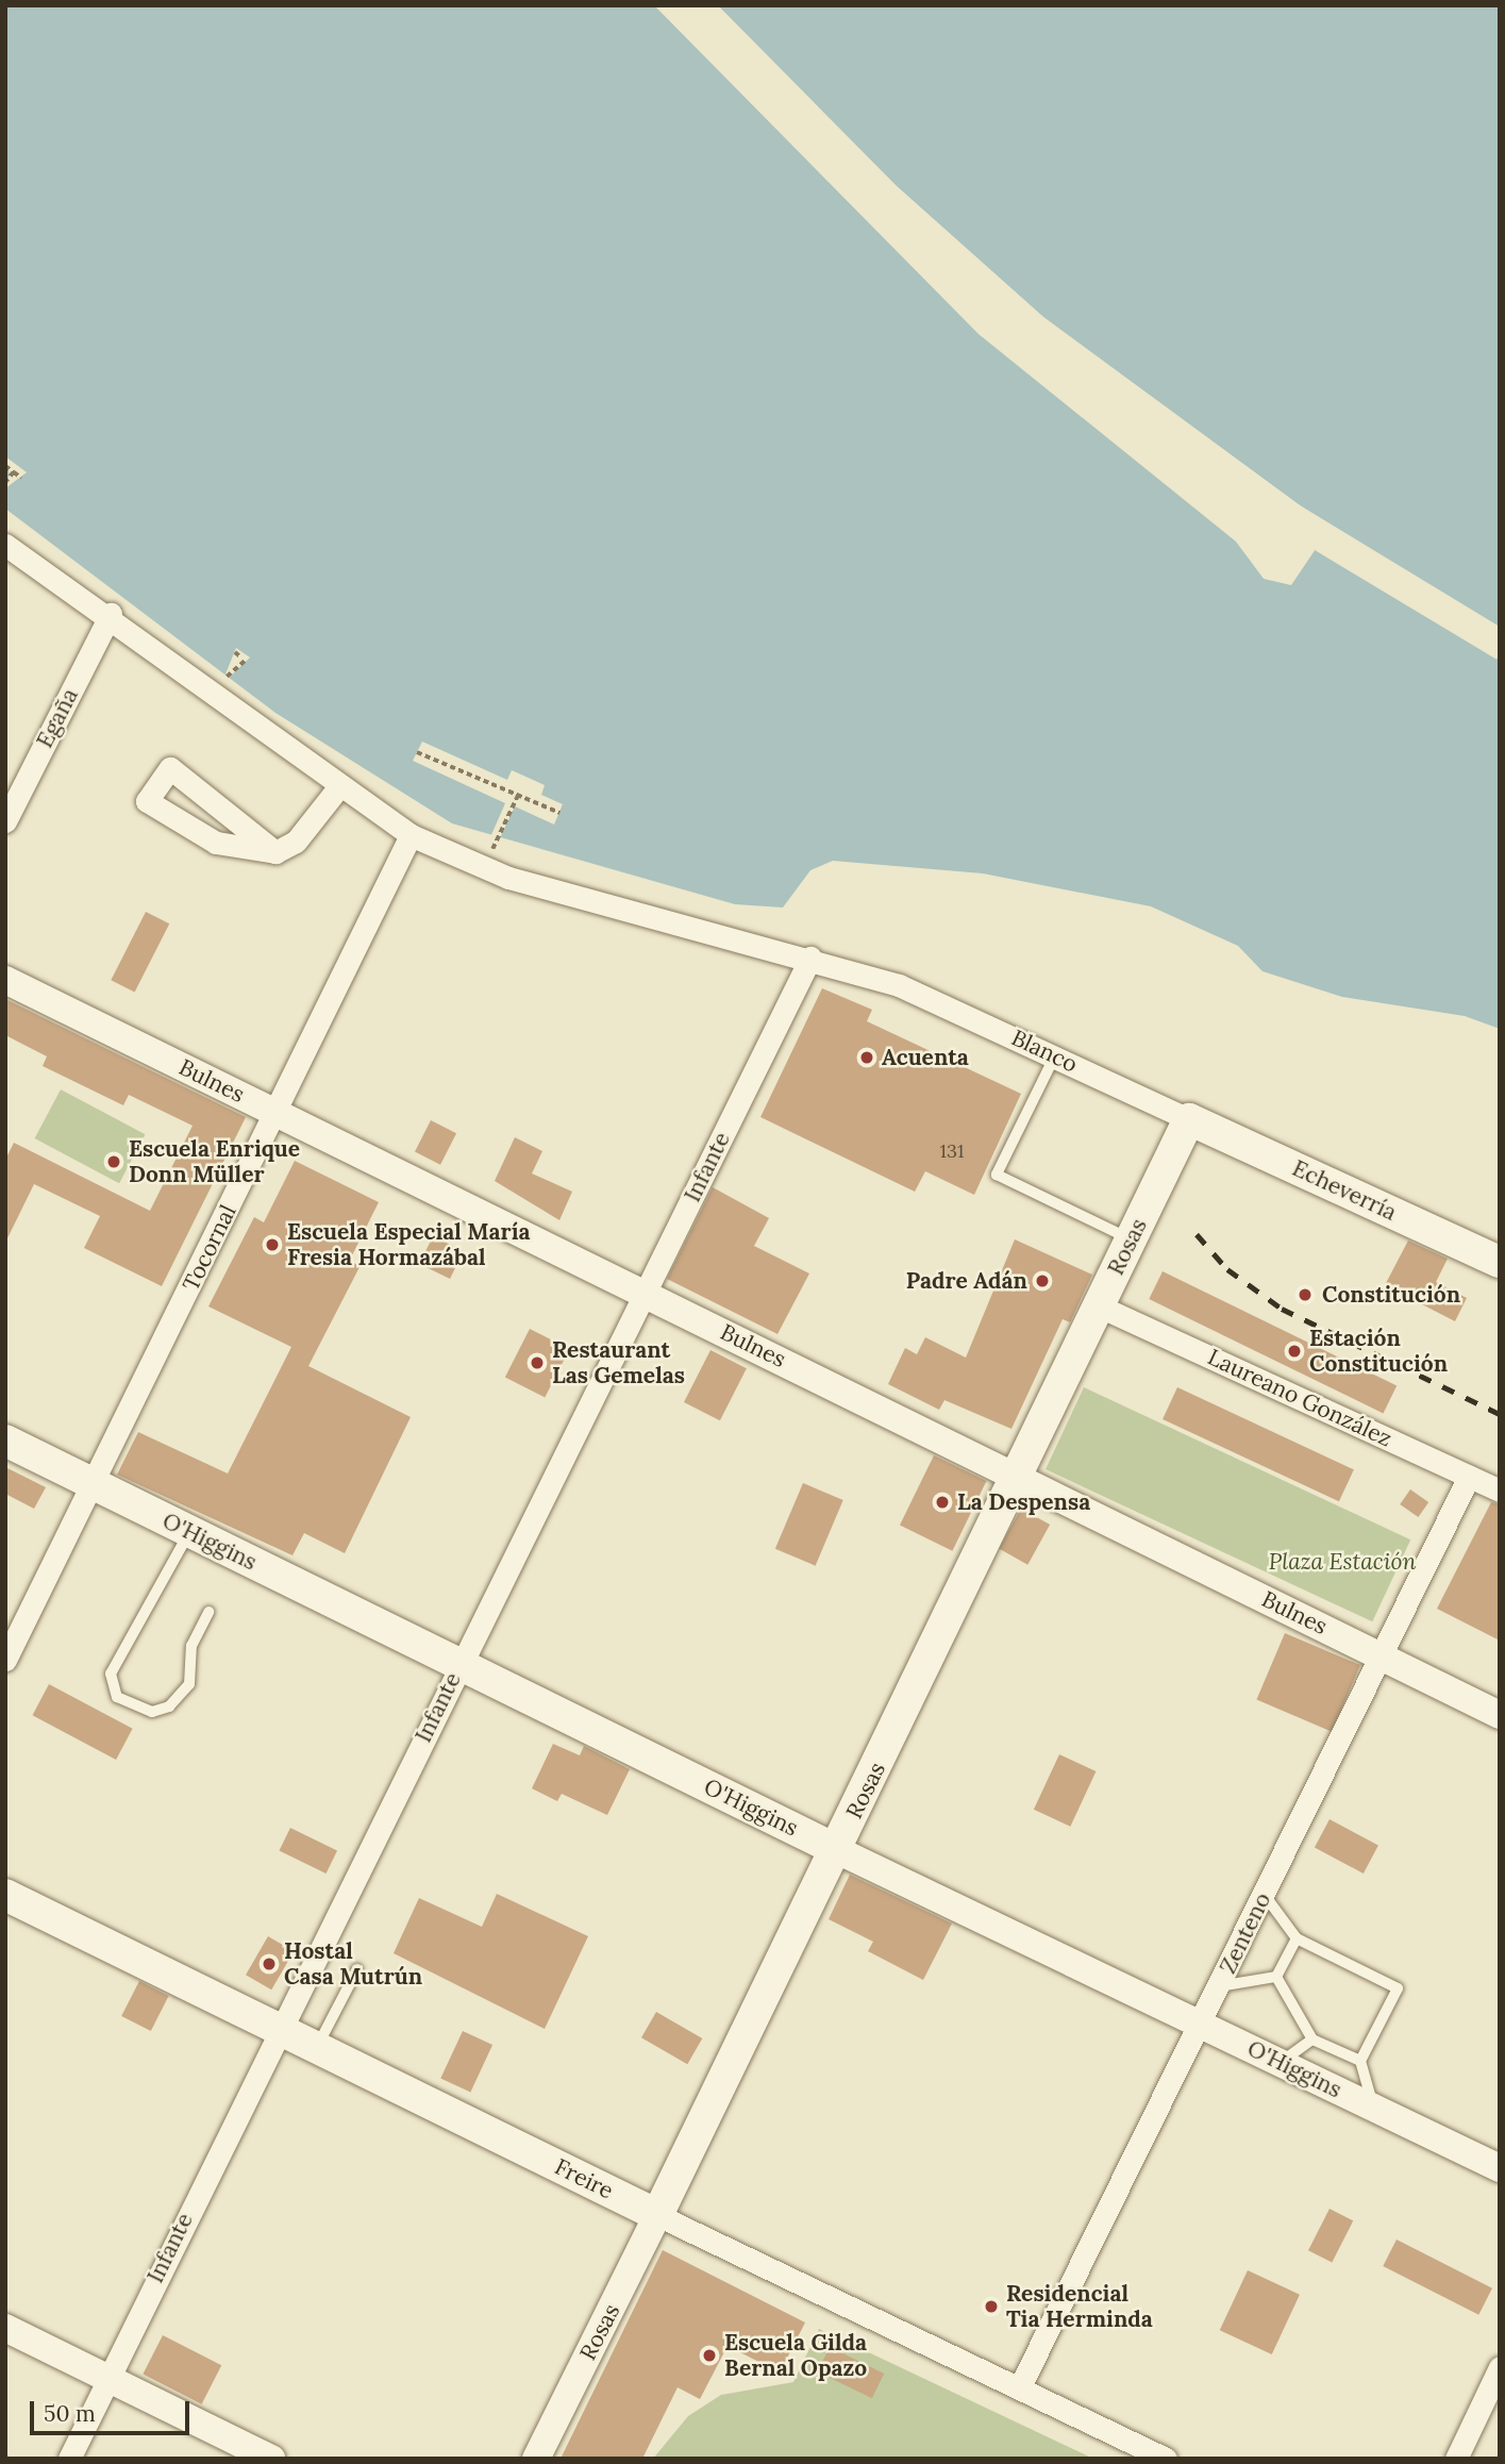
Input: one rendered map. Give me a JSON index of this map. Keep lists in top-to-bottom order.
{
  "streets": {
    "main road": [
      "Echeverría",
      "Rosas",
      "O'Higgins",
      "Freire"
    ],
    "street": [
      "Egaña",
      "Blanco",
      "Bulnes",
      "Infante",
      "Tocornal",
      "Laureano González",
      "Zenteno"
    ]
  },
  "crossings": [
    ["Egaña", "Blanco"],
    ["Blanco", "Infante"],
    ["Blanco", "Echeverría"],
    ["Blanco", "Rosas"],
    ["Blanco", "Tocornal"],
    ["Bulnes", "Infante"],
    ["Bulnes", "Rosas"],
    ["Bulnes", "Tocornal"],
    ["Bulnes", "Zenteno"],
    ["Infante", "O'Higgins"],
    ["Infante", "Freire"],
    ["Echeverría", "Rosas"],
    ["Rosas", "Laureano González"],
    ["Rosas", "O'Higgins"],
    ["Rosas", "Freire"],
    ["Tocornal", "O'Higgins"],
    ["Laureano González", "Zenteno"],
    ["O'Higgins", "Zenteno"],
    ["Zenteno", "Freire"]
  ],
  "parks": ["Plaza Estación"],
  "places": [
    "Acuenta",
    "Escuela Enrique Donn Müller",
    "Escuela Especial María Fresia Hormazábal",
    "Padre Adán",
    "Constitución",
    "Estación Constitución",
    "Restaurant Las Gemelas",
    "La Despensa",
    "Hostal Casa Mutrún",
    "Residencial Tia Herminda",
    "Escuela Gilda Bernal Opazo"
  ],
  "house_numbers": ["131"],
  "scale_bar": "50 m"
}
